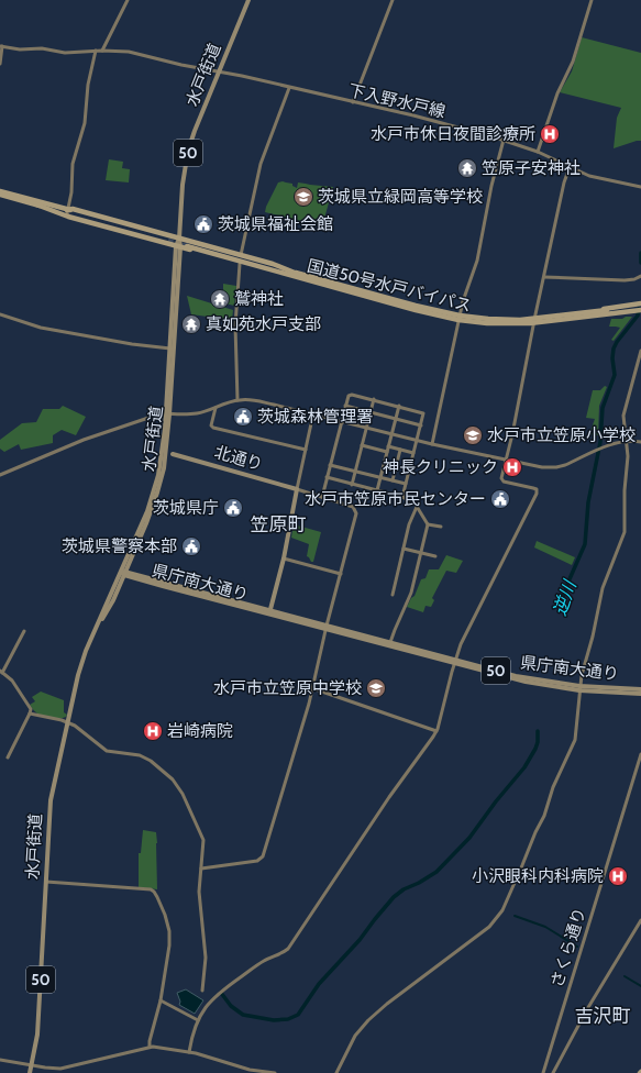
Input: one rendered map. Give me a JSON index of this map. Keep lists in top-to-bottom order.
{
  "streets": {
    "highway": ["国道50号水戸バイパス"],
    "main road": [
      "水戸街道",
      "50",
      "北通り",
      "県庁南大通り"
    ],
    "street": ["下入野水戸線", "さくら通り"]
  },
  "crossings": [
    ["水戸街道", "下入野水戸線"],
    ["水戸街道", "県庁南大通り"]
  ],
  "districts": ["笠原町", "吉沢町"],
  "water": ["逆川"],
  "places": {
    "hospital": [
      "水戸市休日夜間診療所",
      "神長クリニック",
      "岩崎病院",
      "小沢眼科内科病院"
    ],
    "temple": ["笠原子安神社", "鷲神社", "真如苑水戸支部"],
    "school or university": ["茨城県立緑岡高等学校", "水戸市立笠原小学校", "水戸市立笠原中学校"],
    "public building": [
      "茨城県福祉会館",
      "茨城森林管理署",
      "水戸市笠原市民センター",
      "茨城県庁",
      "茨城県警察本部"
    ]
  }
}
